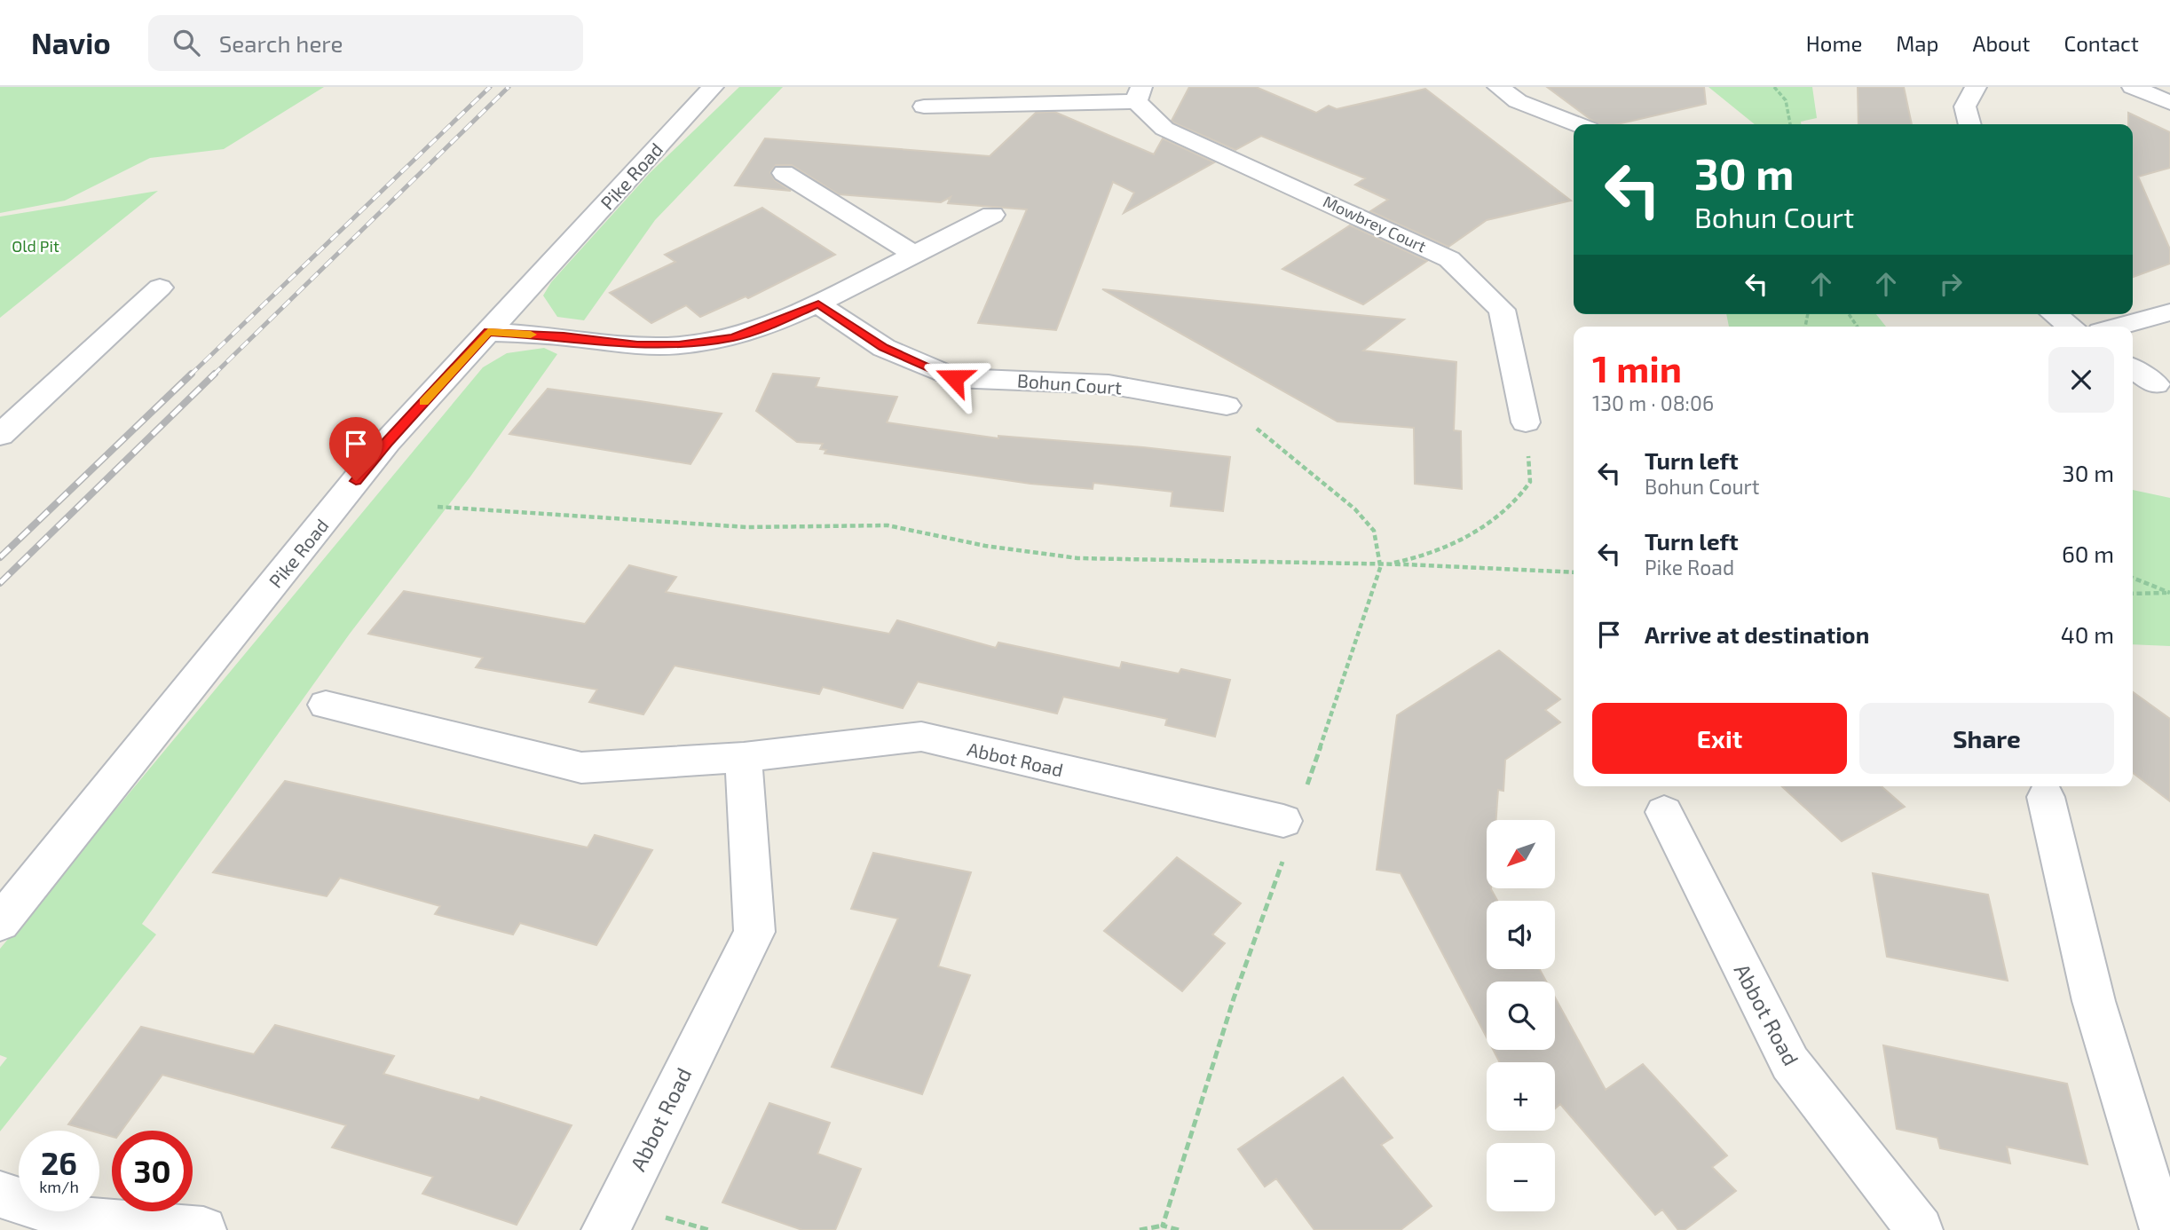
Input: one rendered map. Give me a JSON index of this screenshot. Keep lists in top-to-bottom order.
{
  "streets": {
    "street": [
      "Pike Road",
      "Mowbrey Court",
      "Bohun Court",
      "Abbot Road"
    ]
  },
  "parks": ["Old Pit"],
  "north": "bottom left",
  "page": {
    "header": "Navio",
    "search": "Search here",
    "nav": [
      "Home",
      "Map",
      "About",
      "Contact"
    ],
    "turn": ["30 m", "Bohun Court"],
    "heading": ["1 min", "130 m · 08:06"],
    "list": [
      {
        "name": "Turn left",
        "note": "Bohun Court",
        "value": "30 m"
      },
      {
        "name": "Turn left",
        "note": "Pike Road",
        "value": "60 m"
      },
      {
        "name": "Arrive at destination",
        "value": "40 m"
      }
    ],
    "buttons": ["Exit", "Share"],
    "map_buttons": ["+", "−"],
    "speed": "26 km/h",
    "limit": "30"
  }
}
